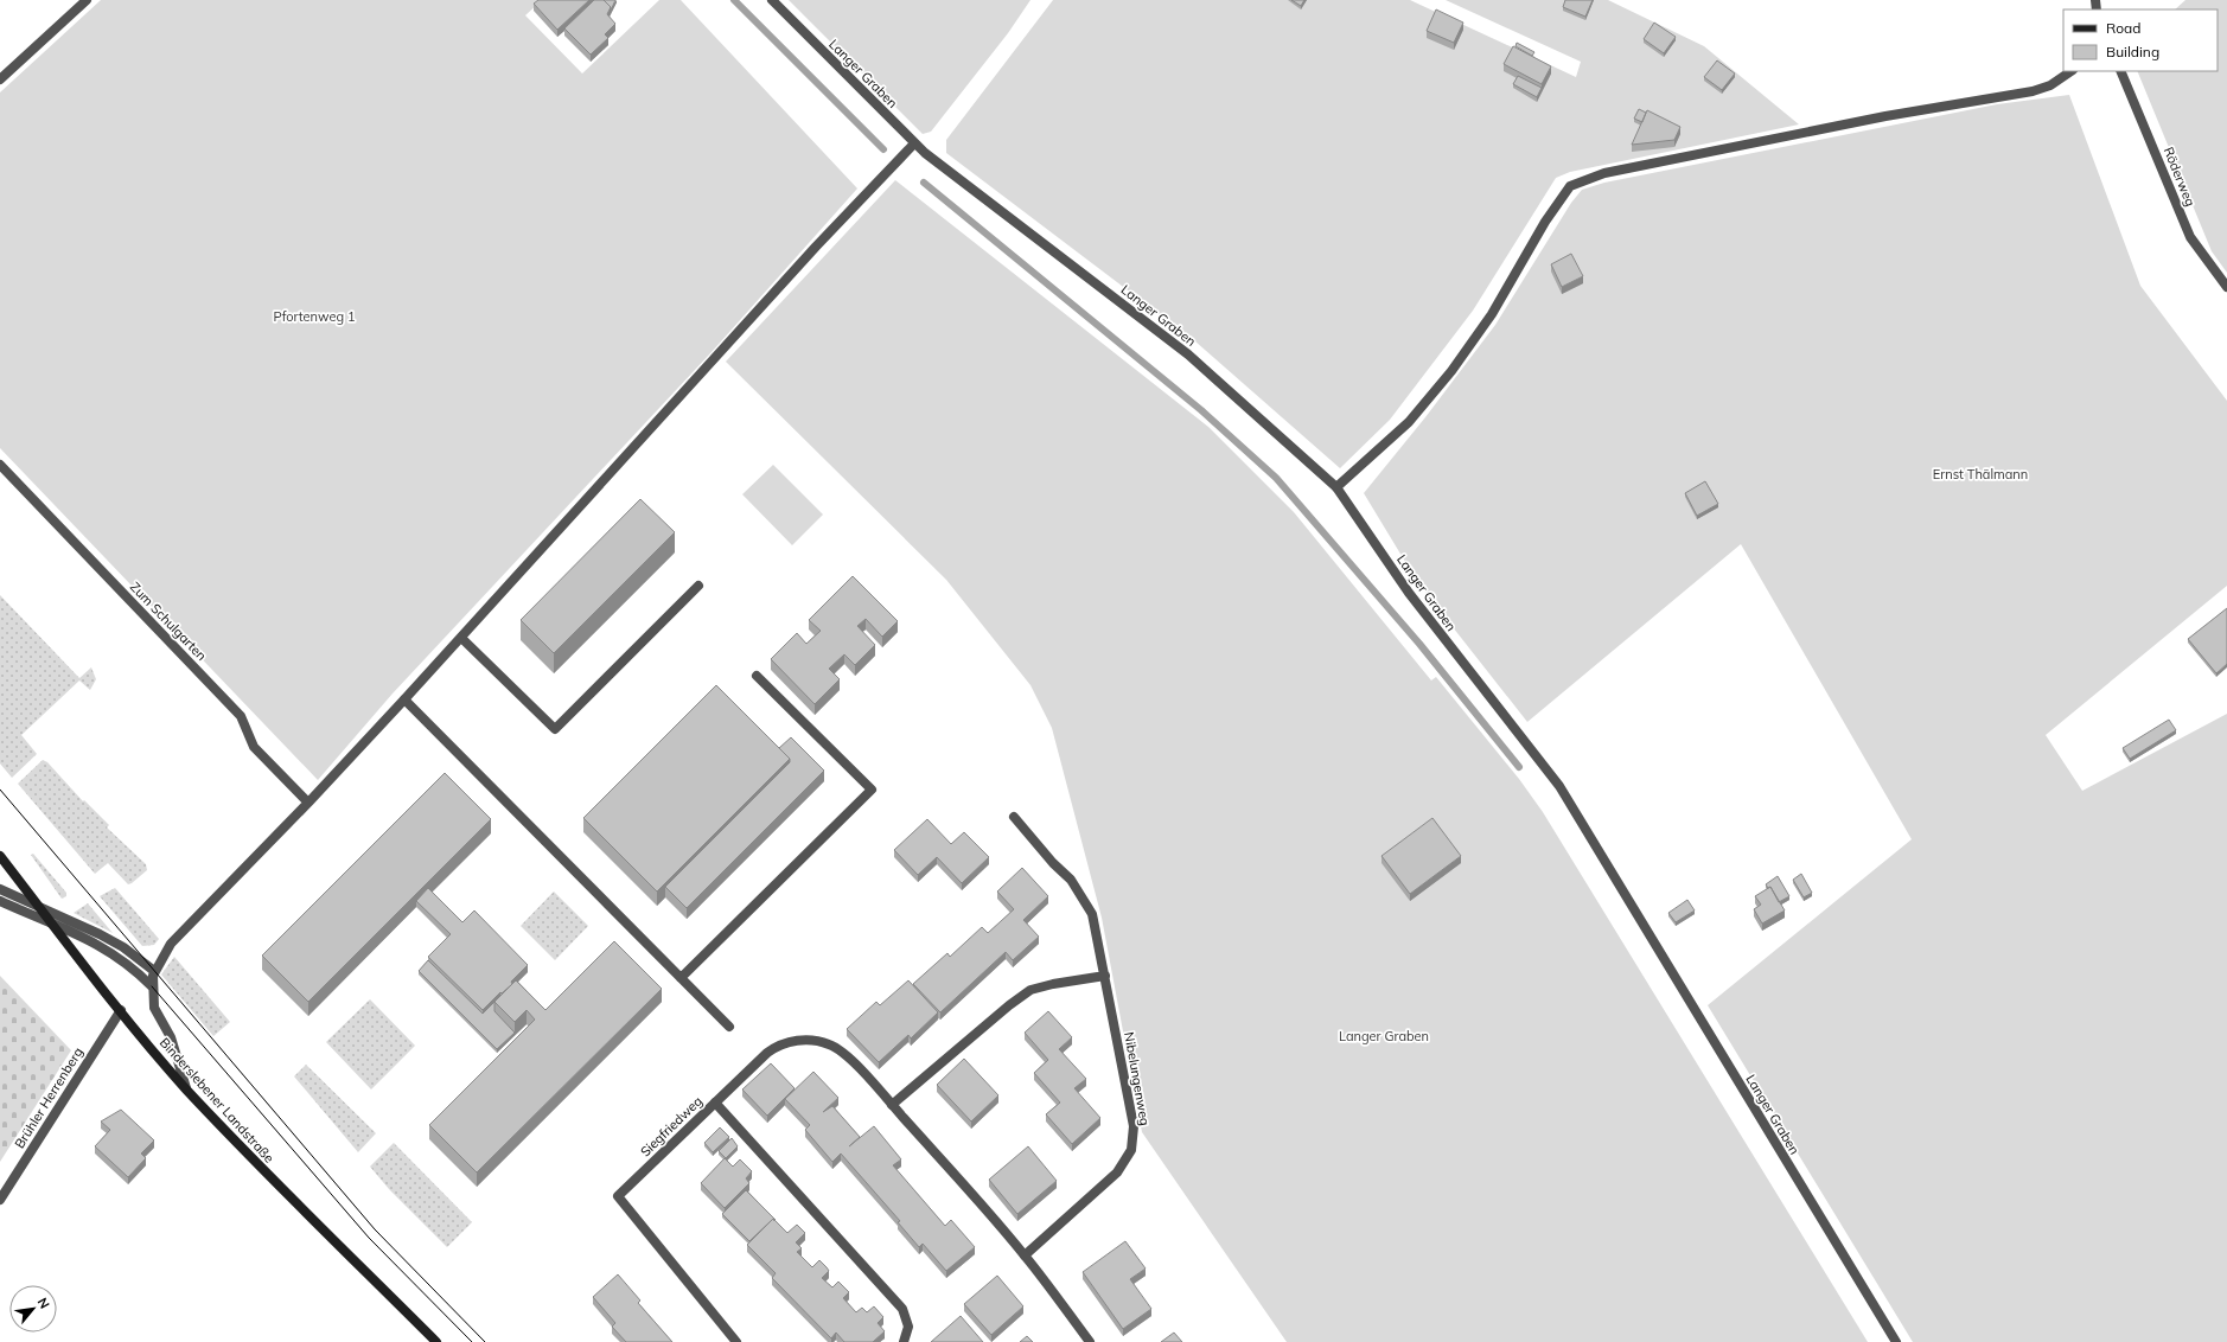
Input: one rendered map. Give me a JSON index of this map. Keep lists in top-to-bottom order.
{
  "streets": {
    "main road": ["Binderslebener Landstraße"],
    "street": [
      "Langer Graben",
      "Röderweg",
      "Zum Schulgarten",
      "Nibelungenweg",
      "Brühler Herrenberg",
      "Siegfriedweg"
    ]
  },
  "crossings": [
    ["Brühler Herrenberg", "Binderslebener Landstraße"]
  ],
  "parks": ["Pfortenweg 1", "Ernst Thälmann", "Langer Graben"],
  "legend": ["Road", "Building"],
  "north": "top right"
}
